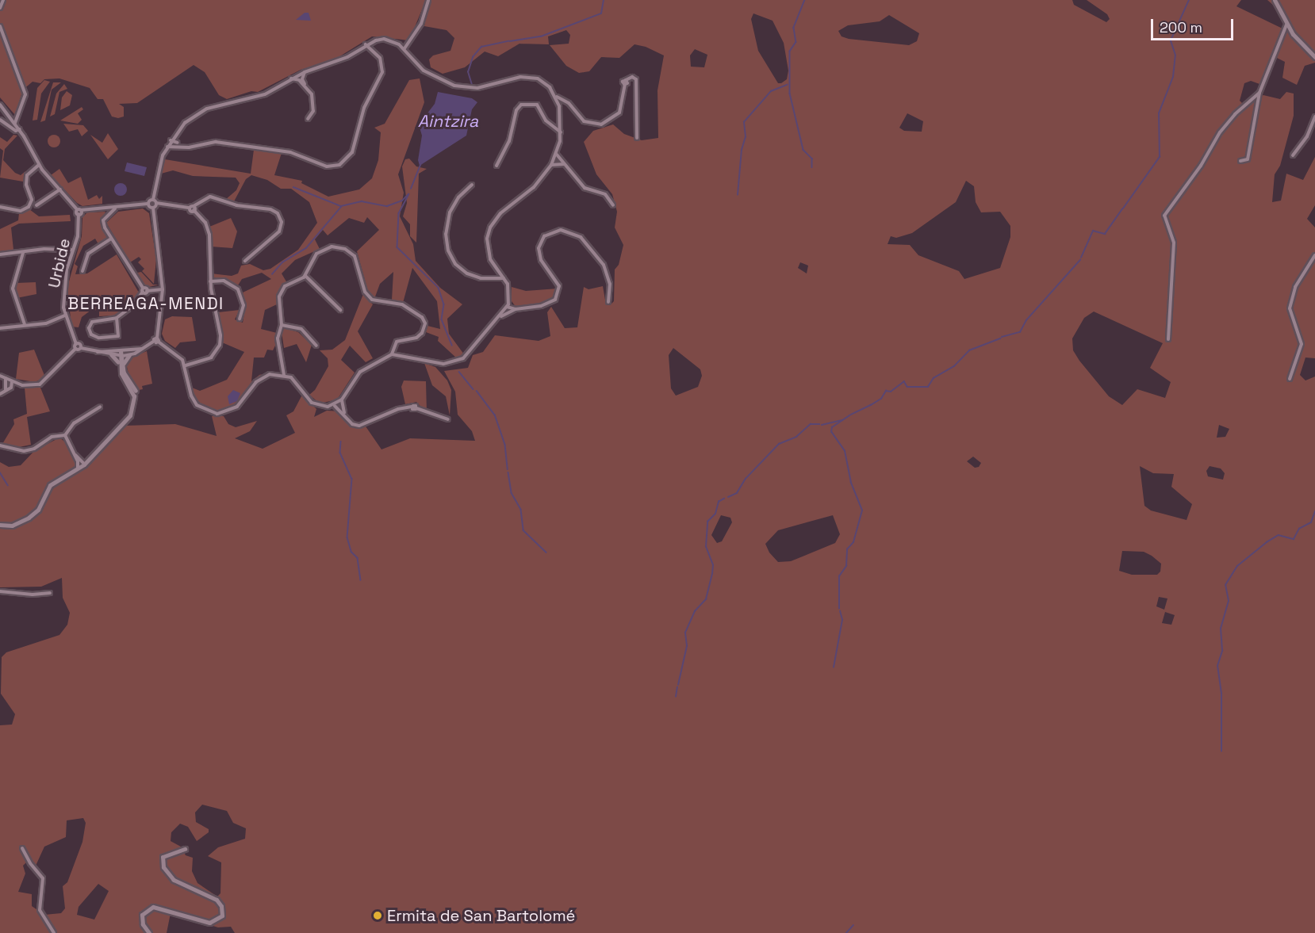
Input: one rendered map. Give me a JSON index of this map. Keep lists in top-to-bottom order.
{
  "streets": {
    "street": ["Urbide"]
  },
  "districts": ["BERREAGA-MENDI"],
  "water": ["Aintzira"],
  "places": ["Ermita de San Bartolomé"],
  "scale_bar": "200 m"
}
